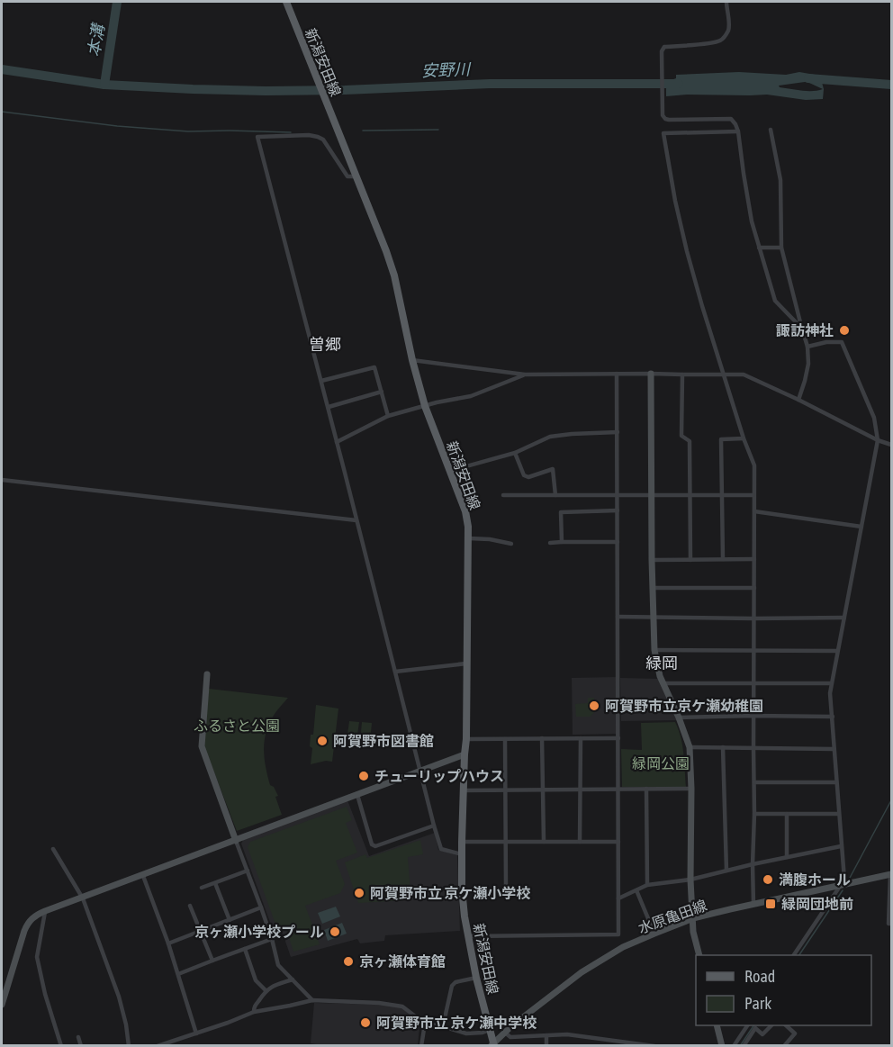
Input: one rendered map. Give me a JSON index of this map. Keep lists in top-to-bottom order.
{
  "streets": {
    "main road": ["新潟安田線"],
    "street": ["水原亀田線"]
  },
  "crossings": [
    ["新潟安田線", "水原亀田線"]
  ],
  "districts": ["曽郷", "緑岡"],
  "water": ["本溝", "安野川"],
  "parks": ["ふるさと公園", "緑岡公園"],
  "places": {
    "other": [
      "諏訪神社",
      "阿賀野市立京ケ瀬幼稚園",
      "阿賀野市図書館",
      "チューリップハウス",
      "満腹ホール",
      "阿賀野市立 京ケ瀬小学校",
      "京ヶ瀬小学校プール",
      "京ヶ瀬体育館",
      "阿賀野市立 京ケ瀬中学校"
    ],
    "transit": ["緑岡団地前"]
  },
  "legend": ["Road", "Park"]
}
